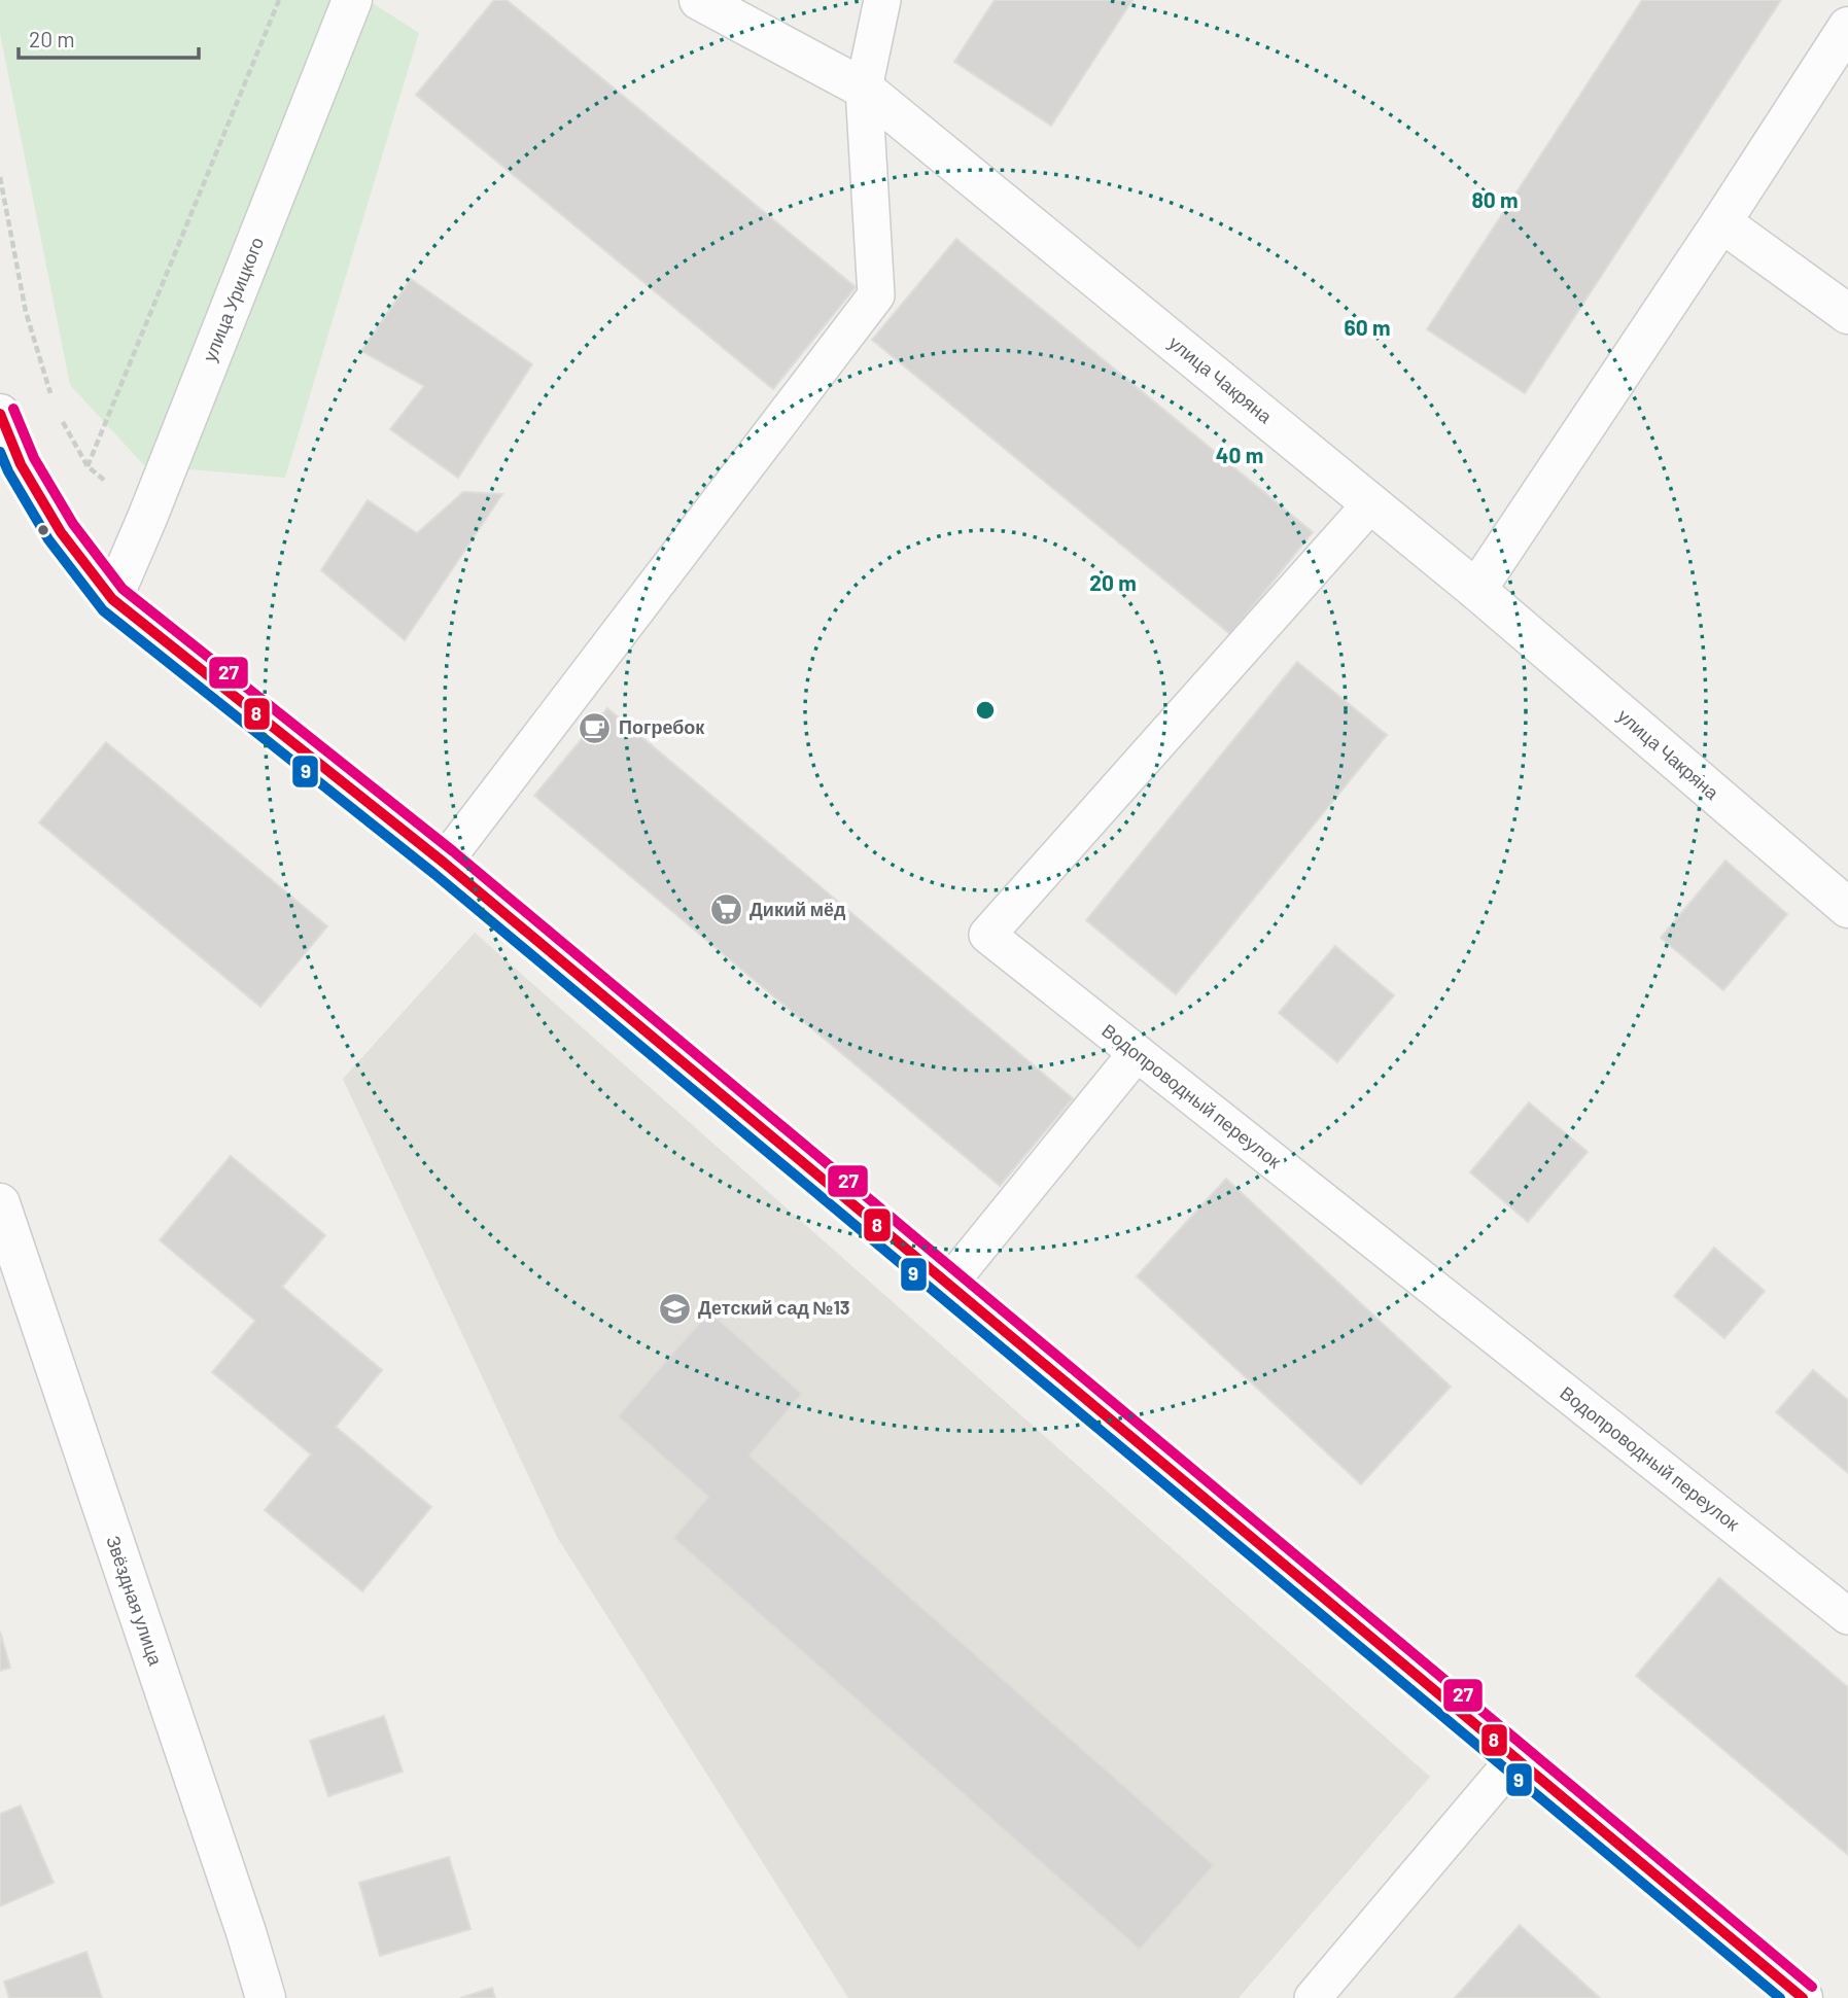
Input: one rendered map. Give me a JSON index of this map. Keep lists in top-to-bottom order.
{
  "streets": {
    "street": ["улица Урицкого", "улица Чакряна", "Звёздная улица"],
    "lane": ["Водопроводный переулок"]
  },
  "crossings": [
    ["улица Чакряна", "Водопроводный переулок"]
  ],
  "places": {
    "cafe": ["Погребок"],
    "supermarket": ["Дикий мёд"],
    "school or university": ["Детский сад №13"]
  },
  "lines": ["transit line 27", "transit line 8", "transit line 9"],
  "scale_bar": "20 m",
  "rings": [
    "80 m",
    "60 m",
    "40 m",
    "20 m"
  ]
}
